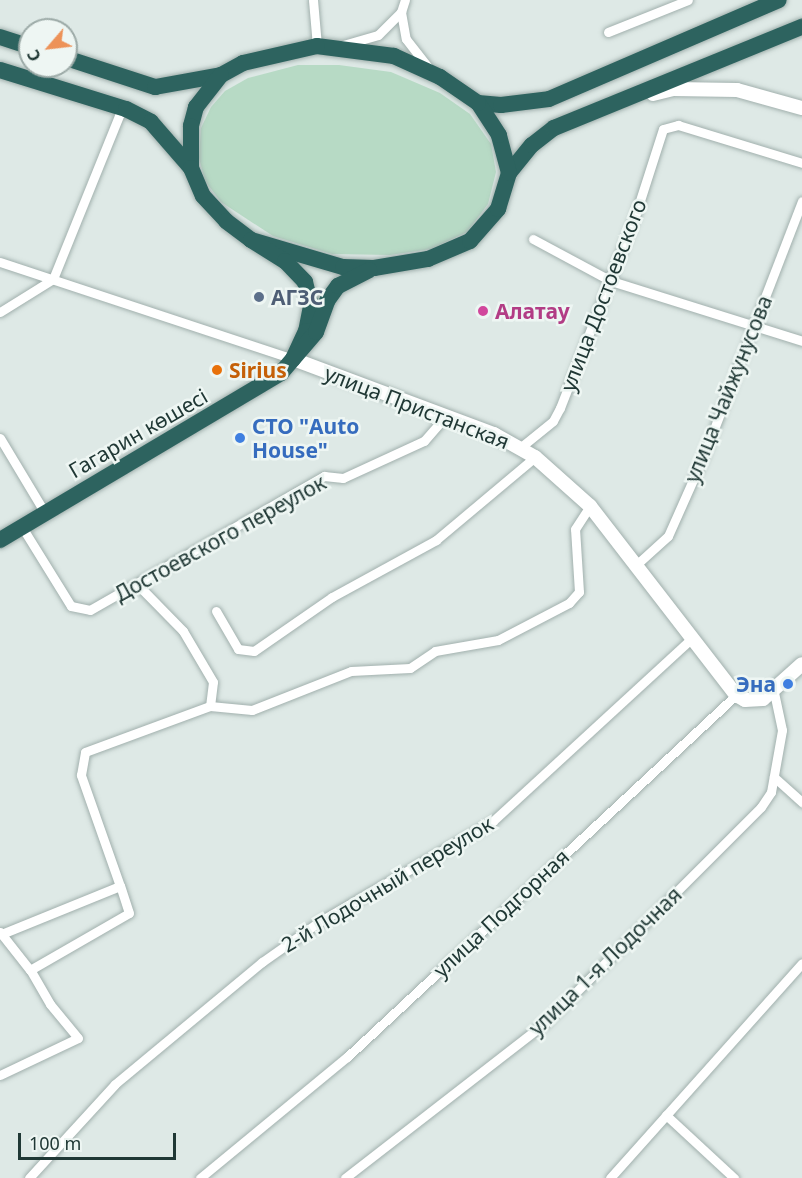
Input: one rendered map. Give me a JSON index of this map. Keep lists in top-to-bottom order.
{
  "streets": {
    "highway": ["Гагарин көшесі"],
    "street": [
      "улица Достоевского",
      "улица Чайжунусова",
      "улица Пристанская",
      "Достоевского переулок",
      "2-й Лодочный переулок",
      "улица Подгорная",
      "улица 1-я Лодочная"
    ]
  },
  "crossings": [
    ["улица Достоевского", "улица Пристанская"],
    ["улица Чайжунусова", "улица Пристанская"],
    ["улица Пристанская", "Гагарин көшесі"],
    ["улица Пристанская", "Достоевского переулок"],
    ["улица Пристанская", "2-й Лодочный переулок"],
    ["улица Пристанская", "улица Подгорная"],
    ["Гагарин көшесі", "Достоевского переулок"]
  ],
  "places": [
    "АГЗС",
    "Алатау",
    "Sirius",
    "СТО \"Auto House\"",
    "Эна"
  ],
  "scale_bar": "100 m",
  "north": "bottom left"
}
